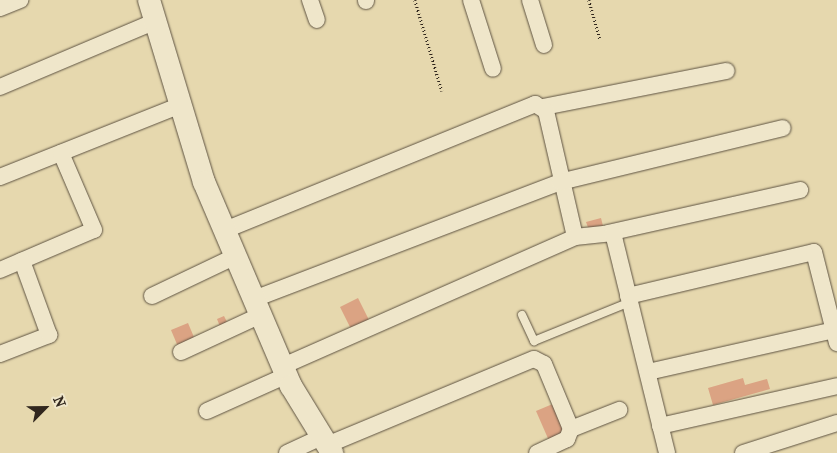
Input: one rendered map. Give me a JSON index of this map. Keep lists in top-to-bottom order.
{
  "north": "top right"
}
